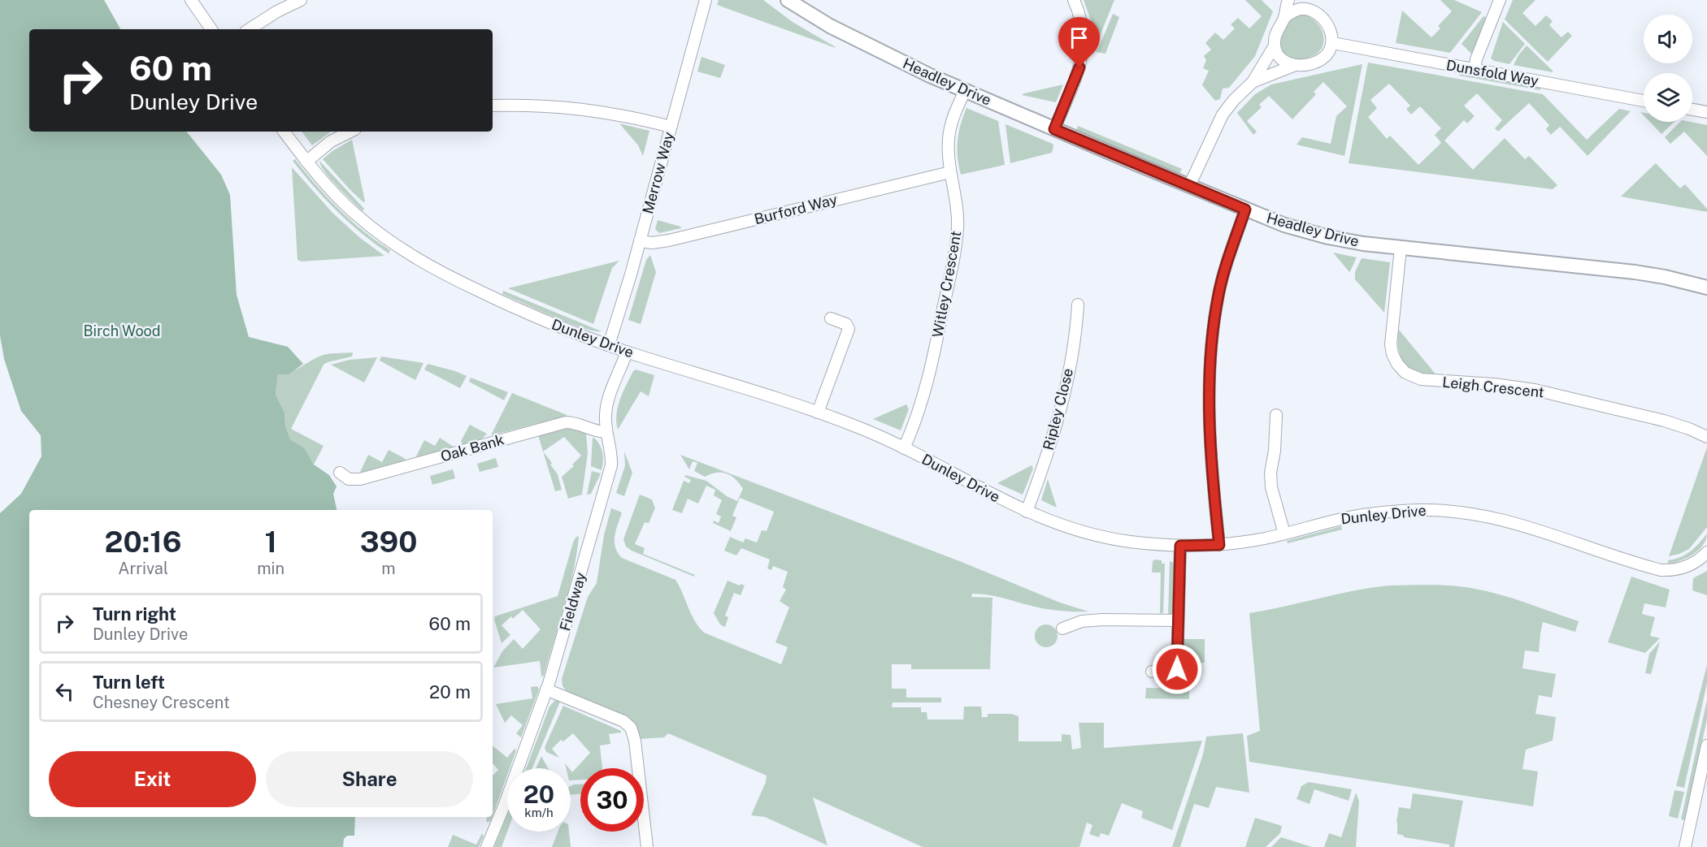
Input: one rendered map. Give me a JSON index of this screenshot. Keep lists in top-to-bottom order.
{
  "streets": {
    "street": [
      "Dunsfold Way",
      "Headley Drive",
      "Merrow Way",
      "Burford Way",
      "Witley Crescent",
      "Dunley Drive",
      "Leigh Crescent",
      "Ripley Close",
      "Oak Bank",
      "Fieldway"
    ]
  },
  "crossings": [
    ["Headley Drive", "Witley Crescent"],
    ["Headley Drive", "Leigh Crescent"],
    ["Merrow Way", "Burford Way"],
    ["Merrow Way", "Dunley Drive"],
    ["Burford Way", "Witley Crescent"],
    ["Witley Crescent", "Dunley Drive"],
    ["Dunley Drive", "Ripley Close"],
    ["Dunley Drive", "Fieldway"],
    ["Oak Bank", "Fieldway"]
  ],
  "parks": ["Birch Wood"],
  "page": {
    "turn": ["60 m", "Dunley Drive"],
    "eta": [
      "20:16",
      "Arrival",
      "1",
      "min",
      "390",
      "m"
    ],
    "list": [
      {
        "name": "Turn right",
        "note": "Dunley Drive",
        "value": "60 m"
      },
      {
        "name": "Turn left",
        "note": "Chesney Crescent",
        "value": "20 m"
      }
    ],
    "buttons": ["Exit", "Share"],
    "speed": "20 km/h",
    "limit": "30"
  }
}
